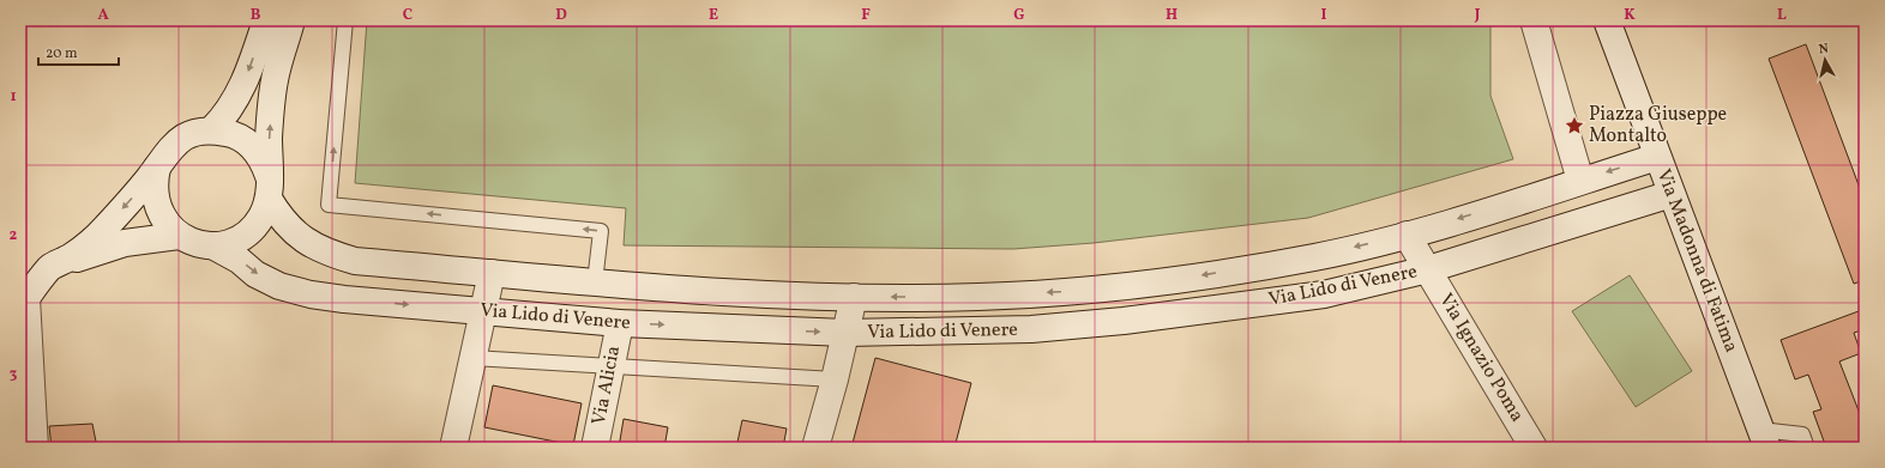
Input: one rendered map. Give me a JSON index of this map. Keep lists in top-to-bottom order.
{
  "streets": {
    "street": [
      "Via Madonna di Fatima",
      "Via Lido di Venere",
      "Via Ignazio Poma",
      "Via Alicia"
    ]
  },
  "crossings": [
    ["Via Madonna di Fatima", "Via Lido di Venere"],
    ["Via Lido di Venere", "Via Ignazio Poma"],
    ["Via Lido di Venere", "Via Alicia"]
  ],
  "places": {
    "place": ["Piazza Giuseppe Montalto"]
  },
  "scale_bar": "20 m",
  "north": "top",
  "grid": {
    "columns": [
      "A",
      "B",
      "C",
      "D",
      "E",
      "F",
      "G",
      "H",
      "I",
      "J",
      "K",
      "L"
    ],
    "rows": ["1", "2", "3"]
  }
}
